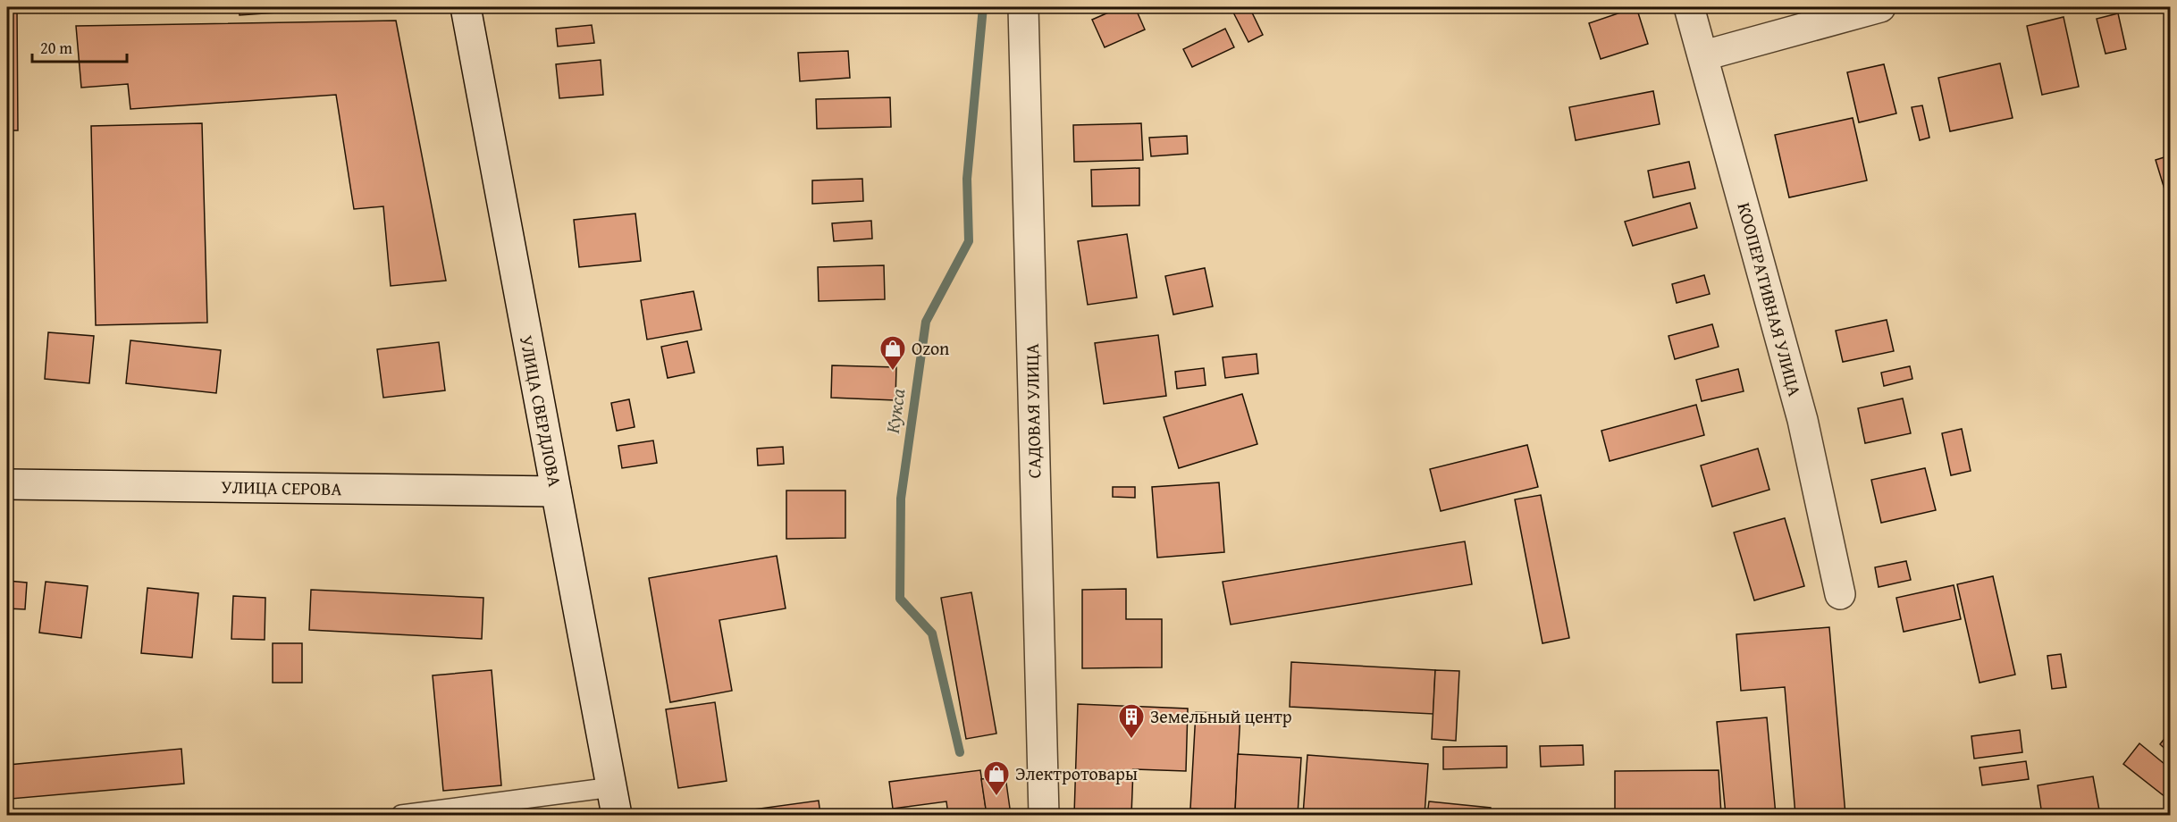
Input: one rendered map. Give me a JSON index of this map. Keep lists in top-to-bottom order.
{
  "streets": {
    "street": [
      "КООПЕРАТИВНАЯ УЛИЦА",
      "УЛИЦА СВЕРДЛОВА",
      "САДОВАЯ УЛИЦА",
      "УЛИЦА СЕРОВА"
    ]
  },
  "crossings": [
    ["УЛИЦА СВЕРДЛОВА", "УЛИЦА СЕРОВА"]
  ],
  "water": ["Кукса"],
  "places": {
    "shop": ["Ozon", "Электротовары"],
    "building": ["Земельный центр"]
  },
  "scale_bar": "20 m"
}
